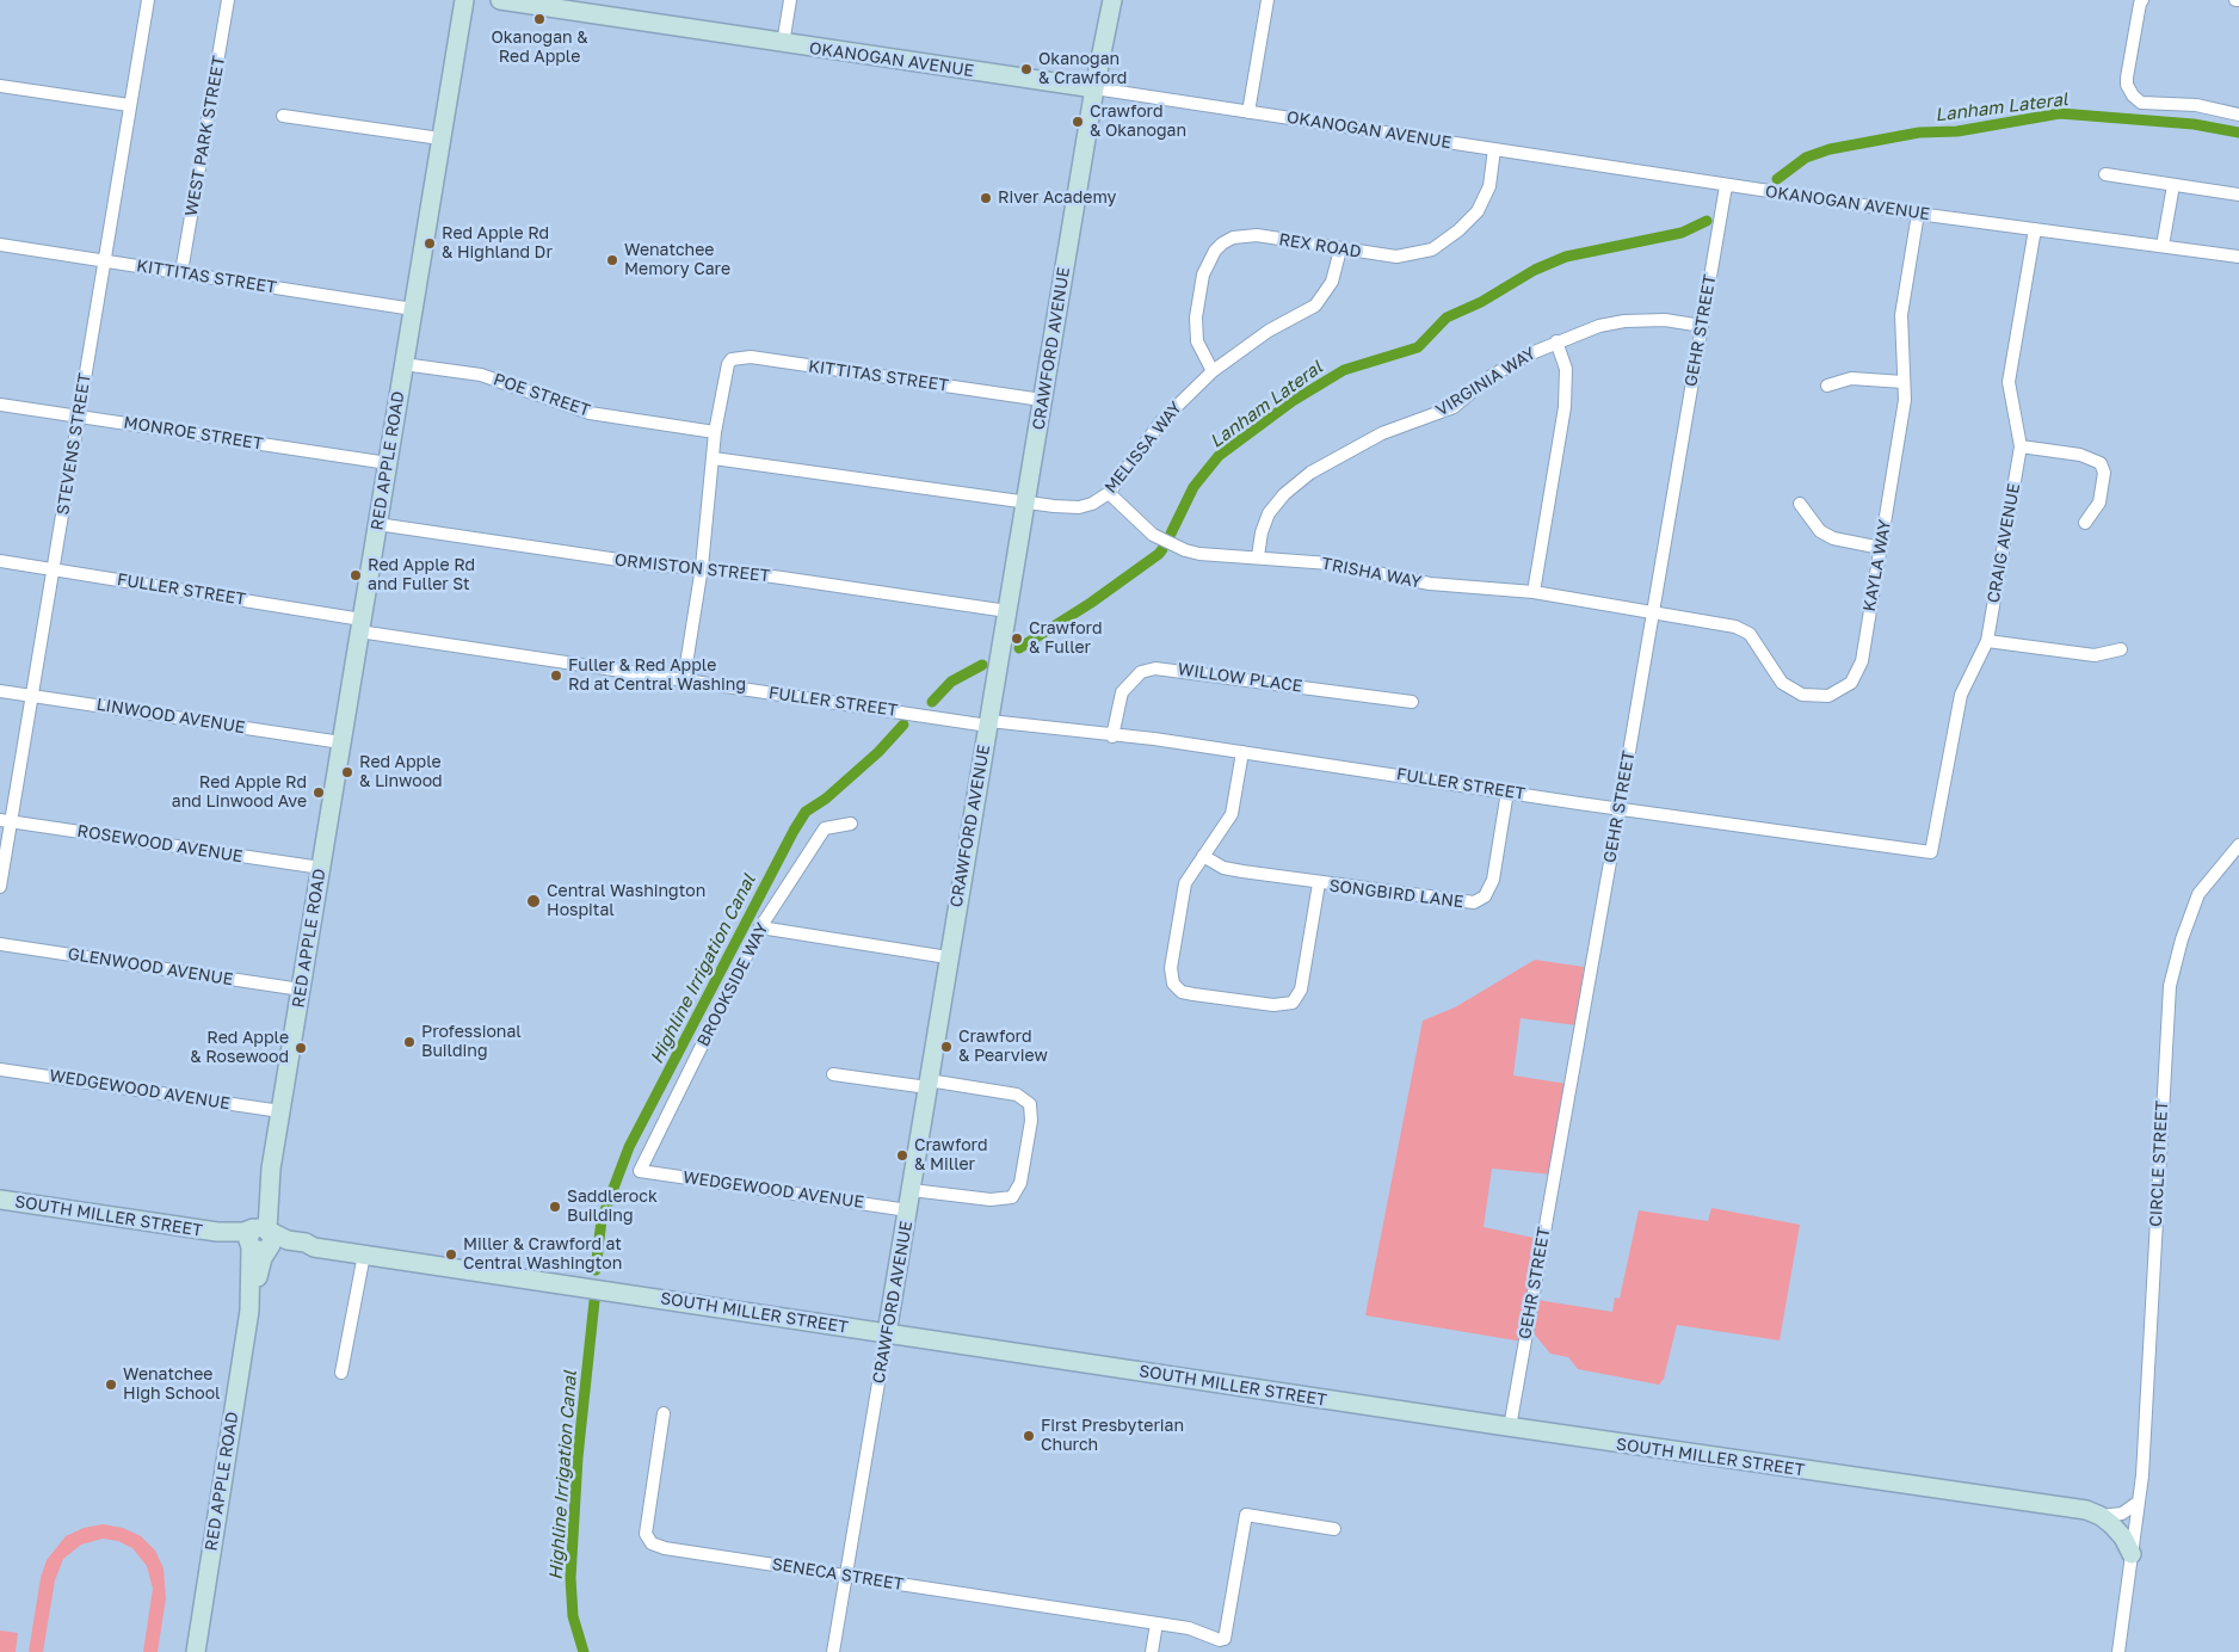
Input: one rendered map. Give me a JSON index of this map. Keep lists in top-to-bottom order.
{
  "streets": {
    "street": [
      "OKANOGAN AVENUE",
      "WEST PARK STREET",
      "REX ROAD",
      "KITTITAS STREET",
      "GEHR STREET",
      "CRAWFORD AVENUE",
      "VIRGINIA WAY",
      "POE STREET",
      "MONROE STREET",
      "STEVENS STREET",
      "MELISSA WAY",
      "RED APPLE ROAD",
      "CRAIG AVENUE",
      "KAYLA WAY",
      "ORMISTON STREET",
      "TRISHA WAY",
      "FULLER STREET",
      "WILLOW PLACE",
      "LINWOOD AVENUE",
      "ROSEWOOD AVENUE",
      "SONGBIRD LANE",
      "GLENWOOD AVENUE",
      "BROOKSIDE WAY",
      "WEDGEWOOD AVENUE",
      "CIRCLE STREET",
      "SOUTH MILLER STREET",
      "SENECA STREET"
    ]
  },
  "crossings": [
    ["OKANOGAN AVENUE", "REX ROAD"],
    ["OKANOGAN AVENUE", "GEHR STREET"],
    ["OKANOGAN AVENUE", "CRAWFORD AVENUE"],
    ["OKANOGAN AVENUE", "CRAIG AVENUE"],
    ["OKANOGAN AVENUE", "KAYLA WAY"],
    ["WEST PARK STREET", "KITTITAS STREET"],
    ["REX ROAD", "MELISSA WAY"],
    ["KITTITAS STREET", "CRAWFORD AVENUE"],
    ["KITTITAS STREET", "POE STREET"],
    ["KITTITAS STREET", "STEVENS STREET"],
    ["KITTITAS STREET", "RED APPLE ROAD"],
    ["GEHR STREET", "VIRGINIA WAY"],
    ["GEHR STREET", "KAYLA WAY"],
    ["GEHR STREET", "TRISHA WAY"],
    ["GEHR STREET", "FULLER STREET"],
    ["GEHR STREET", "SOUTH MILLER STREET"],
    ["CRAWFORD AVENUE", "MELISSA WAY"],
    ["CRAWFORD AVENUE", "ORMISTON STREET"],
    ["CRAWFORD AVENUE", "FULLER STREET"],
    ["CRAWFORD AVENUE", "WEDGEWOOD AVENUE"],
    ["CRAWFORD AVENUE", "SOUTH MILLER STREET"],
    ["CRAWFORD AVENUE", "SENECA STREET"],
    ["VIRGINIA WAY", "TRISHA WAY"],
    ["POE STREET", "RED APPLE ROAD"],
    ["MONROE STREET", "STEVENS STREET"],
    ["MONROE STREET", "RED APPLE ROAD"],
    ["STEVENS STREET", "FULLER STREET"],
    ["STEVENS STREET", "LINWOOD AVENUE"],
    ["STEVENS STREET", "ROSEWOOD AVENUE"],
    ["MELISSA WAY", "TRISHA WAY"],
    ["RED APPLE ROAD", "ORMISTON STREET"],
    ["RED APPLE ROAD", "FULLER STREET"],
    ["RED APPLE ROAD", "LINWOOD AVENUE"],
    ["RED APPLE ROAD", "ROSEWOOD AVENUE"],
    ["RED APPLE ROAD", "GLENWOOD AVENUE"],
    ["RED APPLE ROAD", "WEDGEWOOD AVENUE"],
    ["RED APPLE ROAD", "SOUTH MILLER STREET"],
    ["CRAIG AVENUE", "FULLER STREET"],
    ["KAYLA WAY", "TRISHA WAY"],
    ["FULLER STREET", "WILLOW PLACE"],
    ["FULLER STREET", "SONGBIRD LANE"],
    ["BROOKSIDE WAY", "WEDGEWOOD AVENUE"],
    ["CIRCLE STREET", "SOUTH MILLER STREET"]
  ],
  "water": ["Lanham Lateral", "Highline Irrigation Canal"],
  "places": [
    "Okanogan & Red Apple",
    "Okanogan & Crawford",
    "Crawford & Okanogan",
    "River Academy",
    "Red Apple Rd & Highland Dr",
    "Wenatchee Memory Care",
    "Red Apple Rd and Fuller St",
    "Crawford & Fuller",
    "Fuller & Red Apple Rd at Central Washing",
    "Red Apple & Linwood",
    "Red Apple Rd and Linwood Ave",
    "Central Washington Hospital",
    "Professional Building",
    "Crawford & Pearview",
    "Red Apple & Rosewood",
    "Crawford & Miller",
    "Saddlerock Building",
    "Miller & Crawford at Central Washington",
    "Wenatchee High School",
    "First Presbyterian Church"
  ]
}
